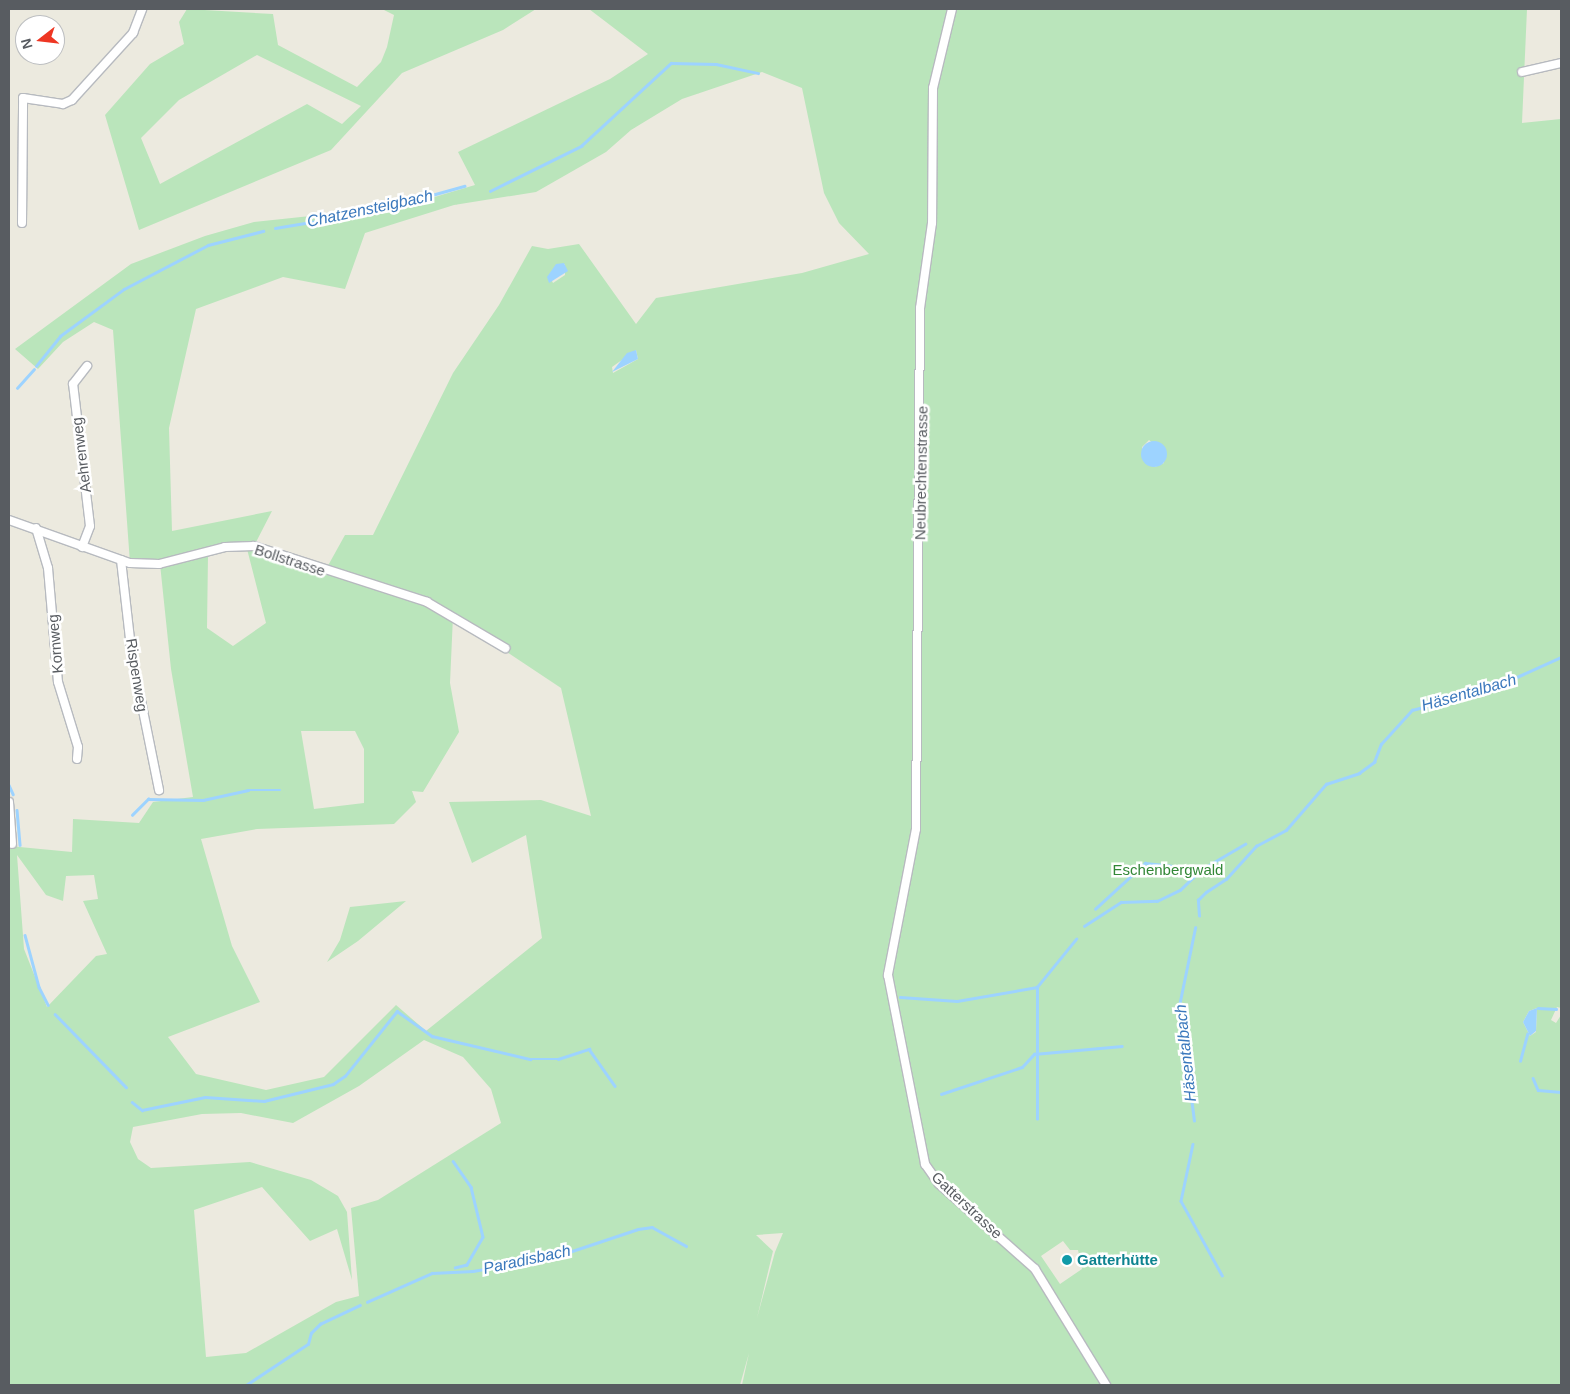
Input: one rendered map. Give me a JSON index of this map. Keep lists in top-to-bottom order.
{
  "streets": {
    "street": [
      "Aehrenweg",
      "Neubrechtenstrasse",
      "Bollstrasse",
      "Kornweg",
      "Rispenweg",
      "Gatterstrasse"
    ]
  },
  "crossings": [
    ["Aehrenweg", "Bollstrasse"],
    ["Neubrechtenstrasse", "Gatterstrasse"],
    ["Bollstrasse", "Kornweg"],
    ["Bollstrasse", "Rispenweg"]
  ],
  "water": ["Chatzensteigbach", "Häsentalbach", "Paradisbach"],
  "parks": ["Eschenbergwald"],
  "places": ["Gatterhütte"],
  "north": "left"
}
